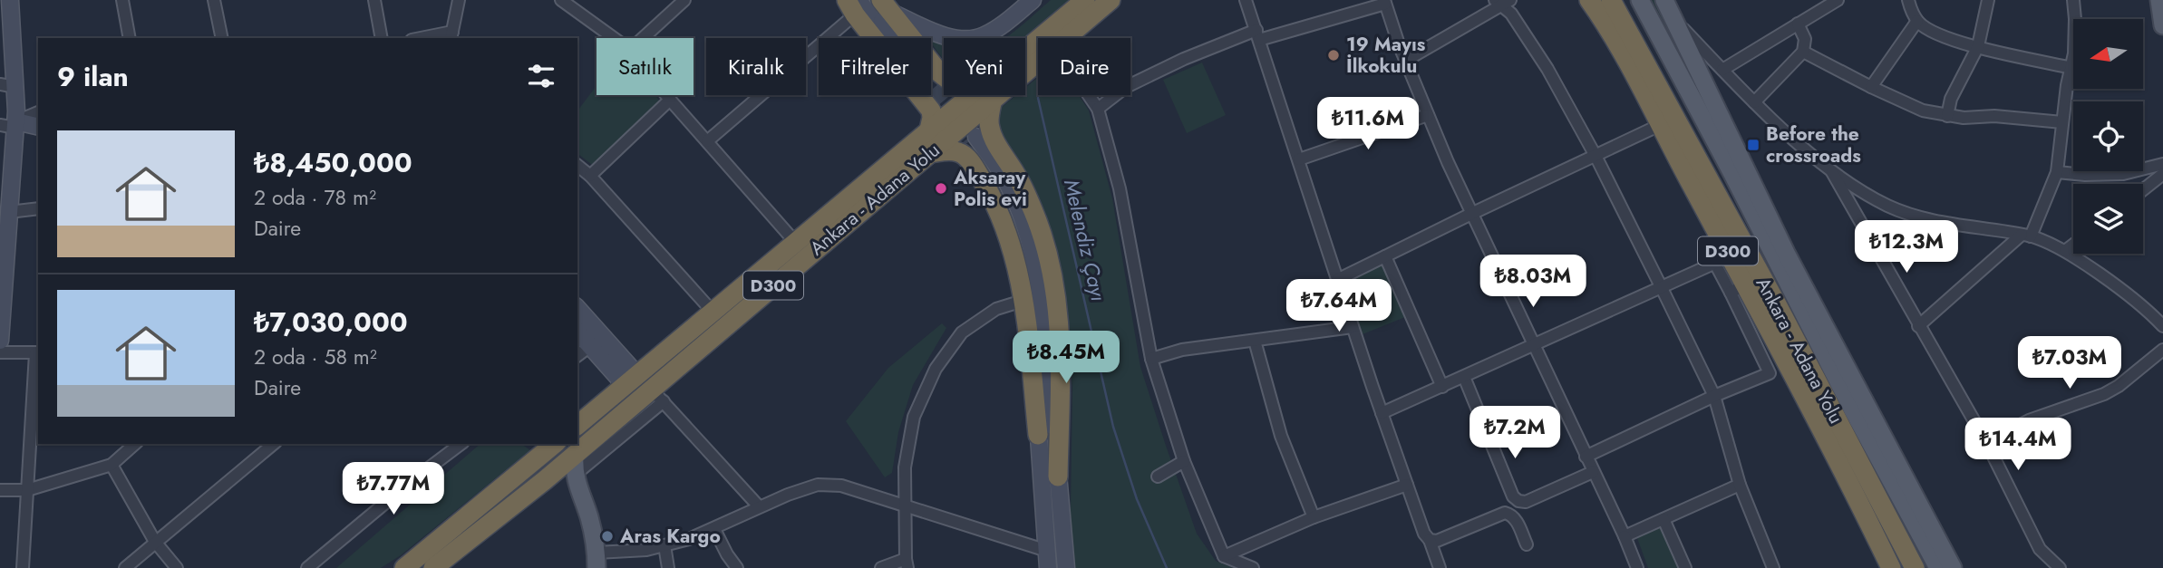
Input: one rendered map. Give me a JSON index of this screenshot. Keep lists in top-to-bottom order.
{
  "streets": {
    "highway": ["Ankara - Adana Yolu", "D300"]
  },
  "water": ["Melendiz Çayı"],
  "places": {
    "other": ["19 Mayıs İlkokulu", "Aksaray Polis evi", "Aras Kargo"],
    "transit": ["Before the crossroads"]
  },
  "north": "left",
  "page": {
    "chip": [
      "Satılık",
      "Kiralık",
      "Filtreler",
      "Yeni",
      "Daire"
    ],
    "heading": "9 ilan",
    "price": [
      "₺11.6M",
      "₺12.3M",
      "₺8.03M",
      "₺7.64M",
      "₺8.45M",
      "₺7.03M",
      "₺7.2M",
      "₺14.4M",
      "₺7.77M"
    ],
    "list": [
      {
        "name": "₺8,450,000",
        "note": "2 oda · 78 m² · Daire"
      },
      {
        "name": "₺7,030,000",
        "note": "2 oda · 58 m² · Daire"
      }
    ]
  }
}
